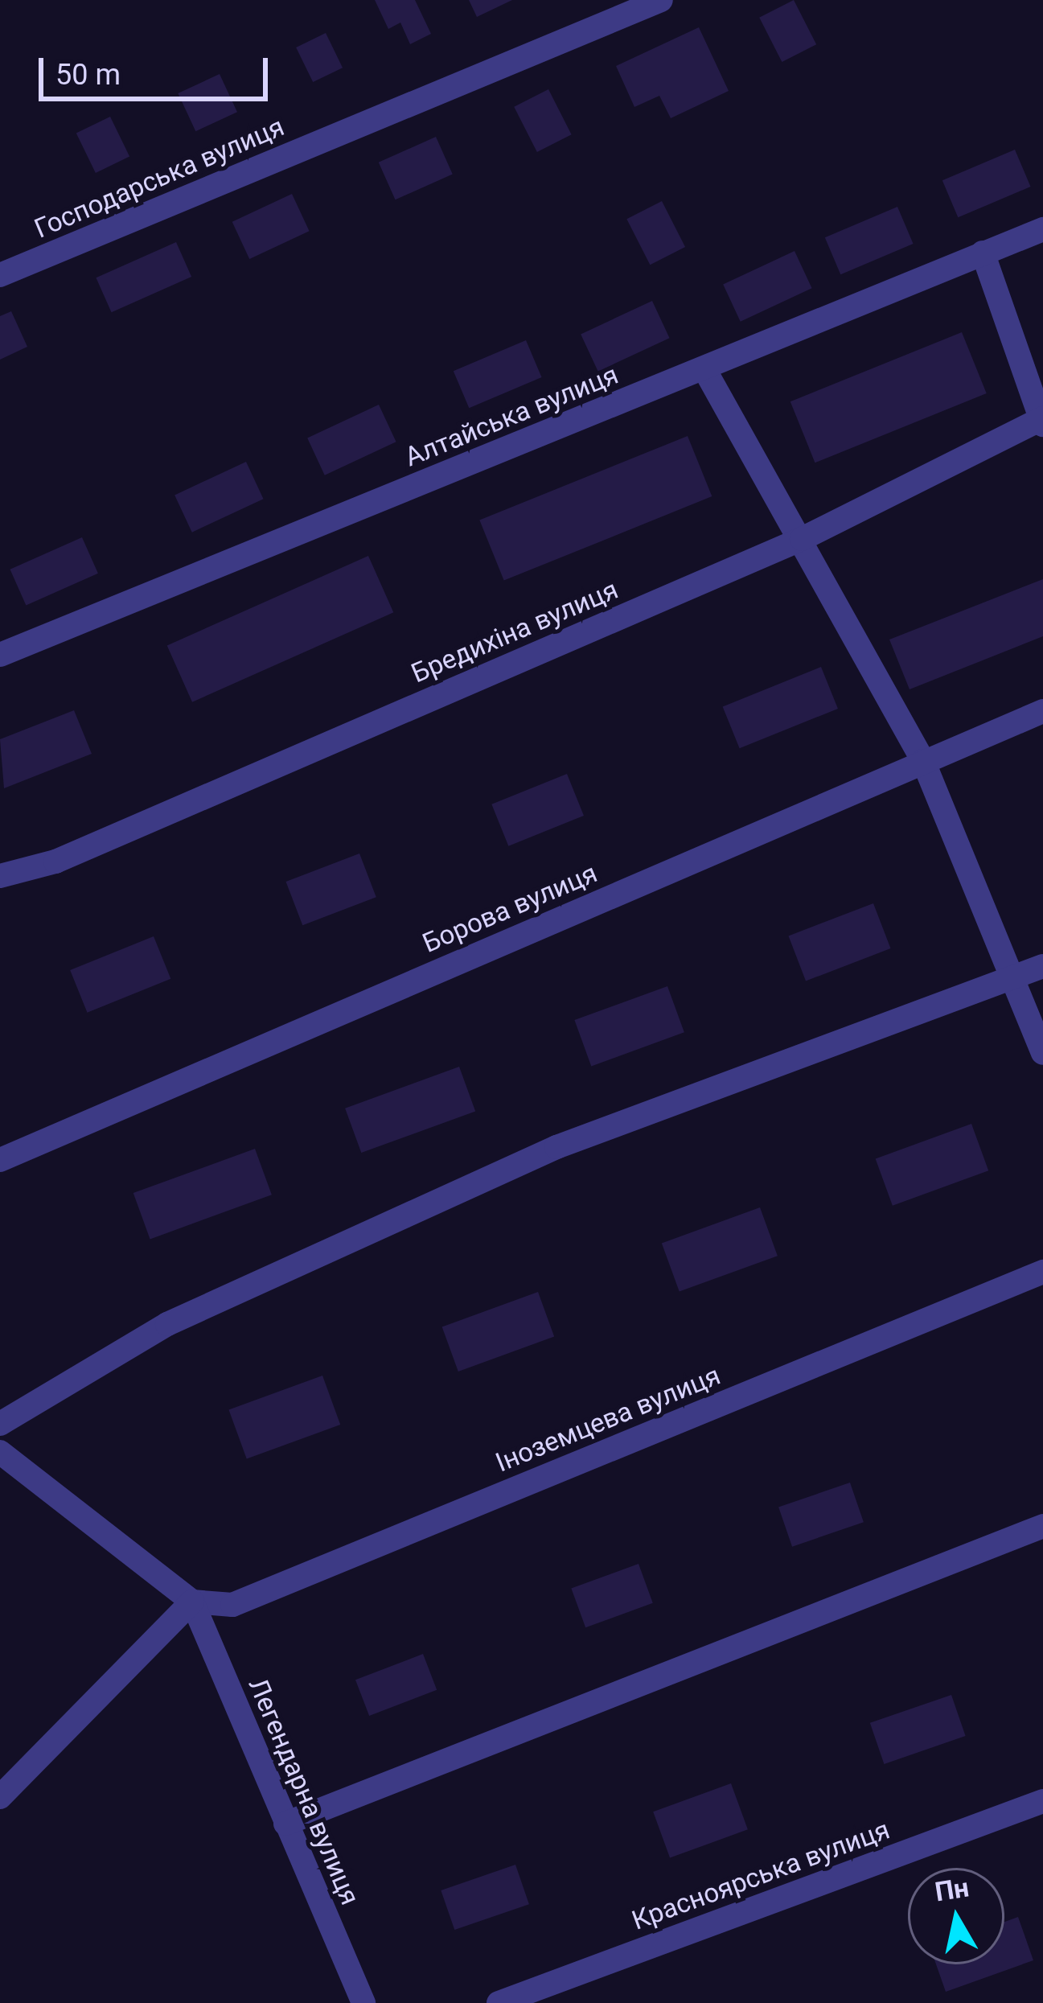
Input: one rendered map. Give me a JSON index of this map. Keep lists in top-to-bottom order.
{
  "streets": {
    "street": [
      "Господарська вулиця",
      "Алтайська вулиця",
      "Бредихіна вулиця",
      "Борова вулиця",
      "Іноземцева вулиця",
      "Легендарна вулиця",
      "Красноярська вулиця"
    ]
  },
  "crossings": [
    ["Іноземцева вулиця", "Легендарна вулиця"]
  ],
  "scale_bar": "50 m",
  "north": "top"
}
